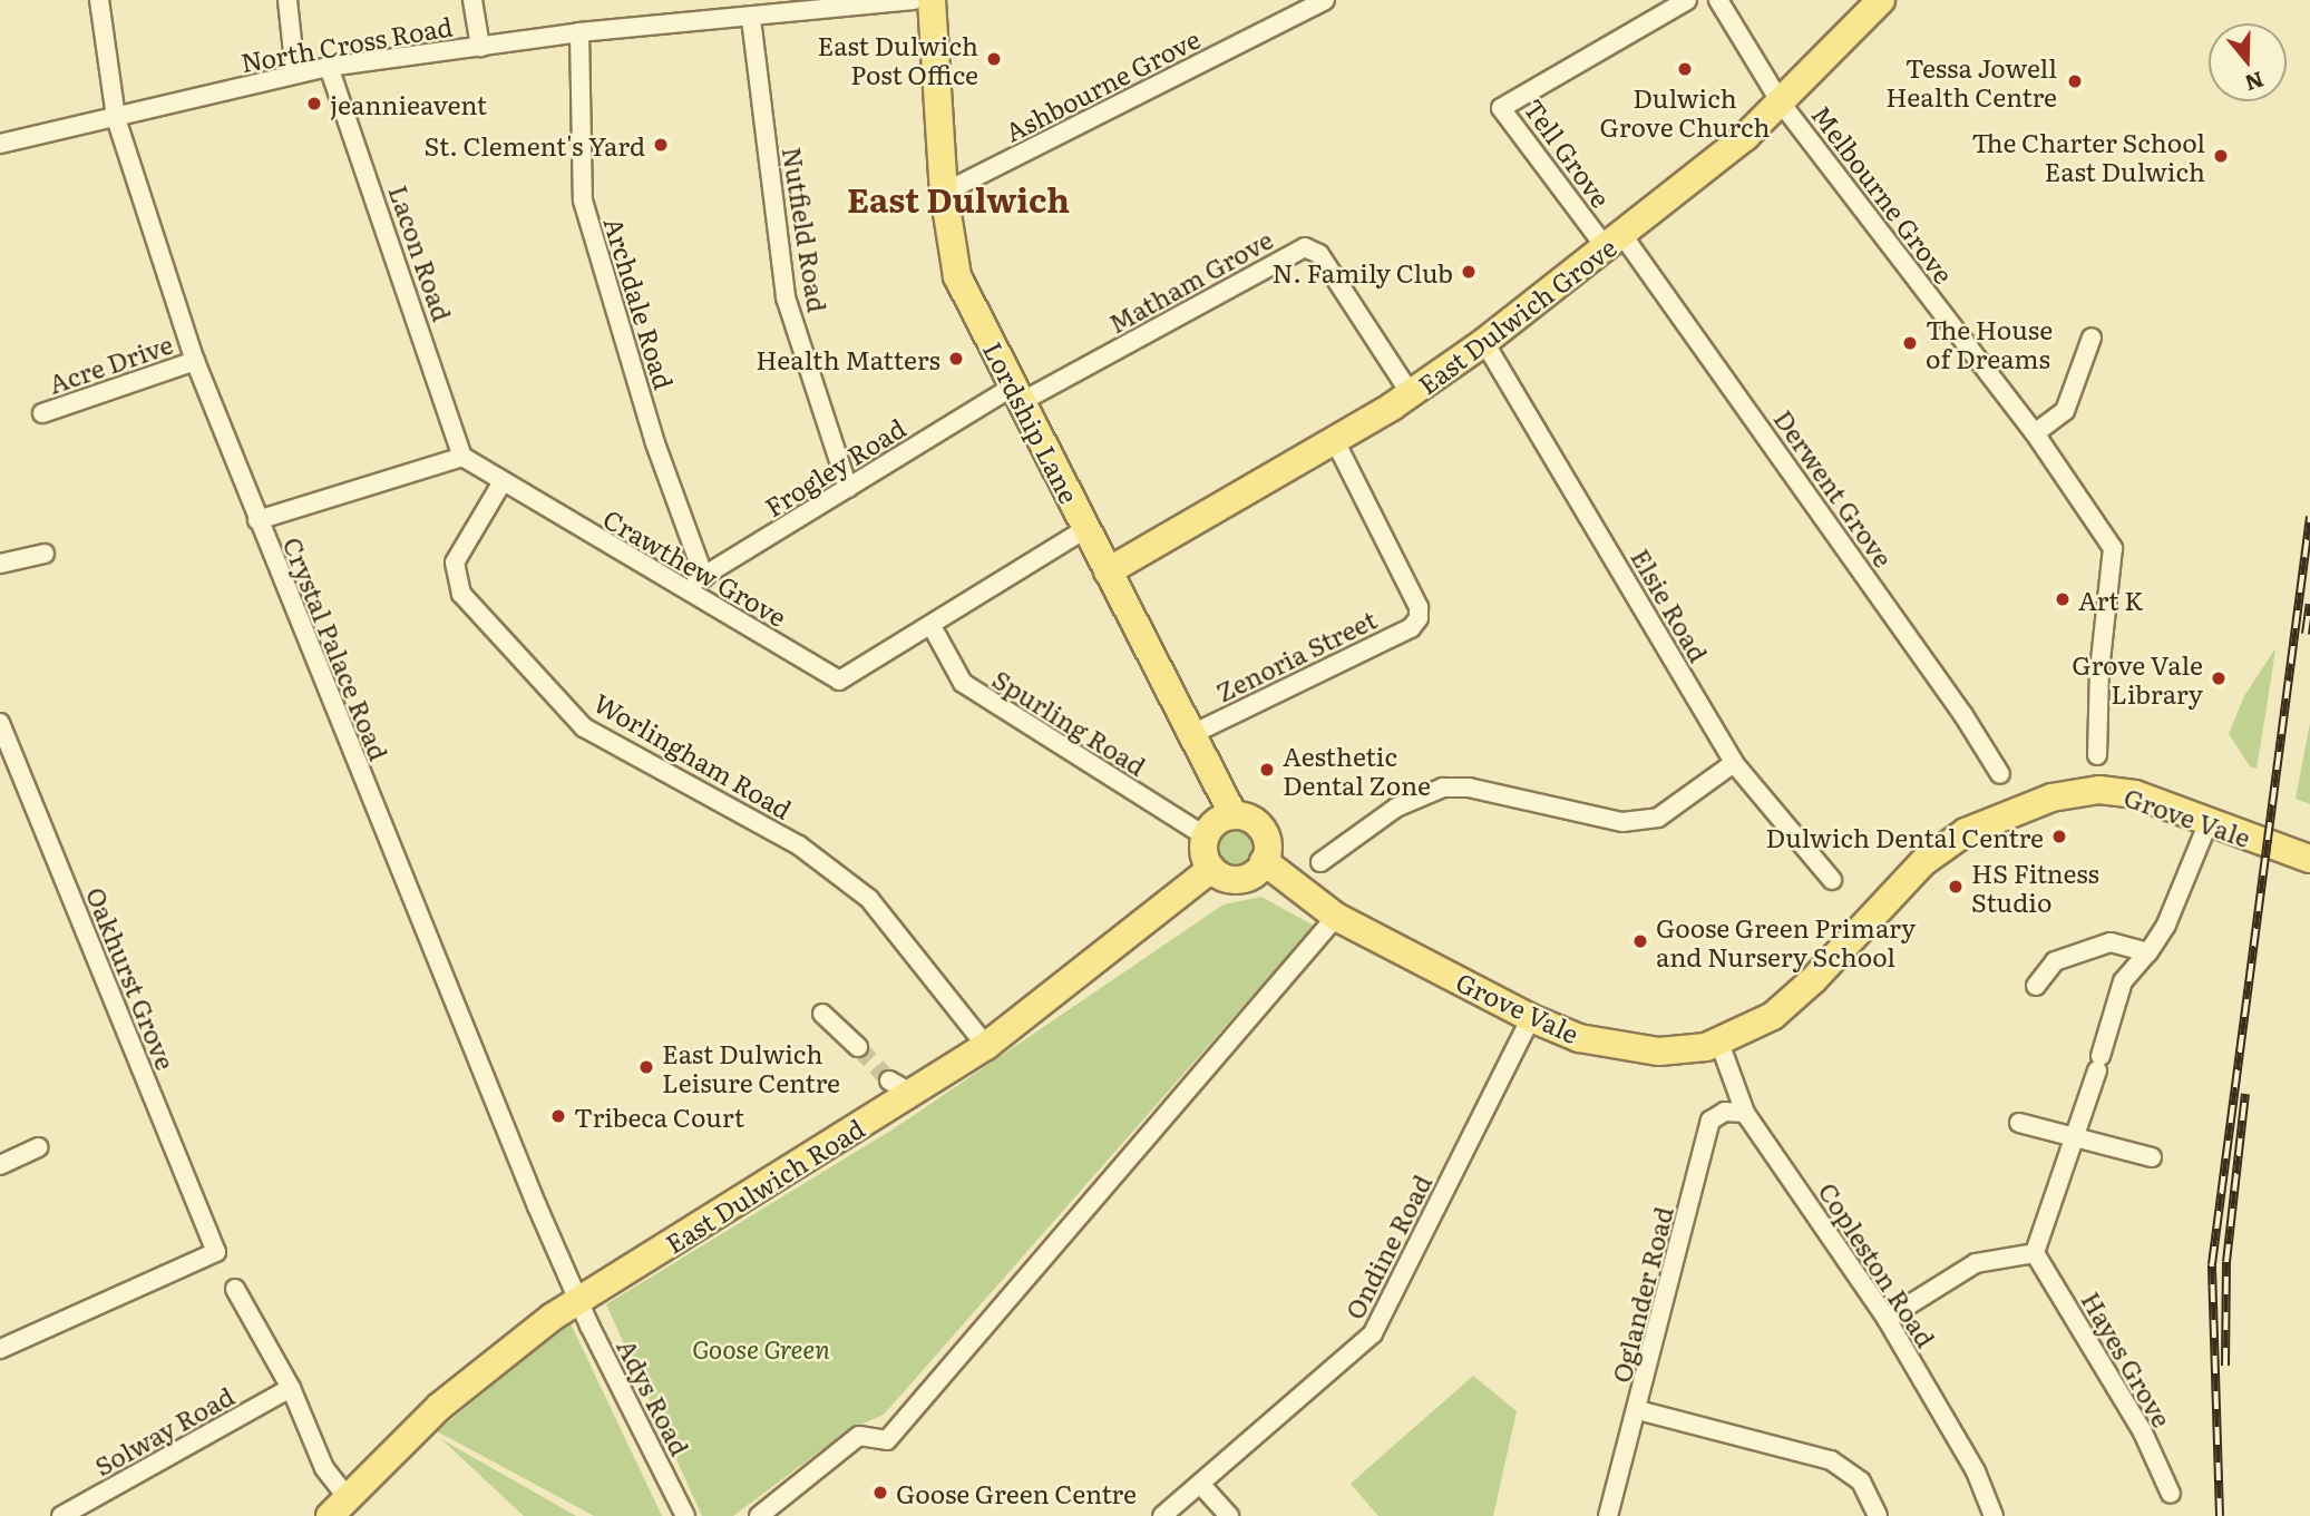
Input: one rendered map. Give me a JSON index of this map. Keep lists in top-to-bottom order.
{
  "streets": {
    "main road": [
      "East Dulwich Grove",
      "Lordship Lane",
      "Grove Vale",
      "East Dulwich Road"
    ],
    "street": [
      "North Cross Road",
      "Ashbourne Grove",
      "Tell Grove",
      "Melbourne Grove",
      "Nutfield Road",
      "Lacon Road",
      "Matham Grove",
      "Archdale Road",
      "Acre Drive",
      "Frogley Road",
      "Derwent Grove",
      "Crawthew Grove",
      "Elsie Road",
      "Crystal Palace Road",
      "Zenoria Street",
      "Spurling Road",
      "Worlingham Road",
      "Oakhurst Grove",
      "Ondine Road",
      "Copleston Road",
      "Oglander Road",
      "Hayes Grove",
      "Adys Road",
      "Solway Road"
    ]
  },
  "crossings": [
    ["North Cross Road", "Nutfield Road"],
    ["North Cross Road", "Lacon Road"],
    ["North Cross Road", "Archdale Road"],
    ["North Cross Road", "Crystal Palace Road"],
    ["Ashbourne Grove", "Lordship Lane"],
    ["Tell Grove", "East Dulwich Grove"],
    ["Tell Grove", "Derwent Grove"],
    ["Melbourne Grove", "East Dulwich Grove"],
    ["Nutfield Road", "Frogley Road"],
    ["Lacon Road", "Crawthew Grove"],
    ["Matham Grove", "East Dulwich Grove"],
    ["Matham Grove", "Lordship Lane"],
    ["Matham Grove", "Frogley Road"],
    ["Archdale Road", "Frogley Road"],
    ["East Dulwich Grove", "Lordship Lane"],
    ["East Dulwich Grove", "Derwent Grove"],
    ["East Dulwich Grove", "Elsie Road"],
    ["East Dulwich Grove", "Zenoria Street"],
    ["Acre Drive", "Crystal Palace Road"],
    ["Lordship Lane", "Frogley Road"],
    ["Lordship Lane", "Crawthew Grove"],
    ["Lordship Lane", "Zenoria Street"],
    ["Lordship Lane", "Spurling Road"],
    ["Lordship Lane", "Grove Vale"],
    ["Lordship Lane", "East Dulwich Road"],
    ["Frogley Road", "Crawthew Grove"],
    ["Crawthew Grove", "Spurling Road"],
    ["Crawthew Grove", "Worlingham Road"],
    ["Crystal Palace Road", "East Dulwich Road"],
    ["Crystal Palace Road", "Adys Road"],
    ["Spurling Road", "Grove Vale"],
    ["Spurling Road", "East Dulwich Road"],
    ["Worlingham Road", "East Dulwich Road"],
    ["Grove Vale", "East Dulwich Road"],
    ["Grove Vale", "Ondine Road"],
    ["Grove Vale", "Copleston Road"],
    ["East Dulwich Road", "Adys Road"],
    ["Copleston Road", "Oglander Road"]
  ],
  "districts": ["East Dulwich"],
  "parks": ["Goose Green"],
  "places": [
    "East Dulwich Post Office",
    "Dulwich Grove Church",
    "Tessa Jowell Health Centre",
    "jeannieavent",
    "St. Clement's Yard",
    "The Charter School East Dulwich",
    "N. Family Club",
    "The House of Dreams",
    "Health Matters",
    "Art K",
    "Grove Vale Library",
    "Aesthetic Dental Zone",
    "Dulwich Dental Centre",
    "HS Fitness Studio",
    "Goose Green Primary and Nursery School",
    "East Dulwich Leisure Centre",
    "Tribeca Court",
    "Goose Green Centre"
  ],
  "north": "bottom"
}
